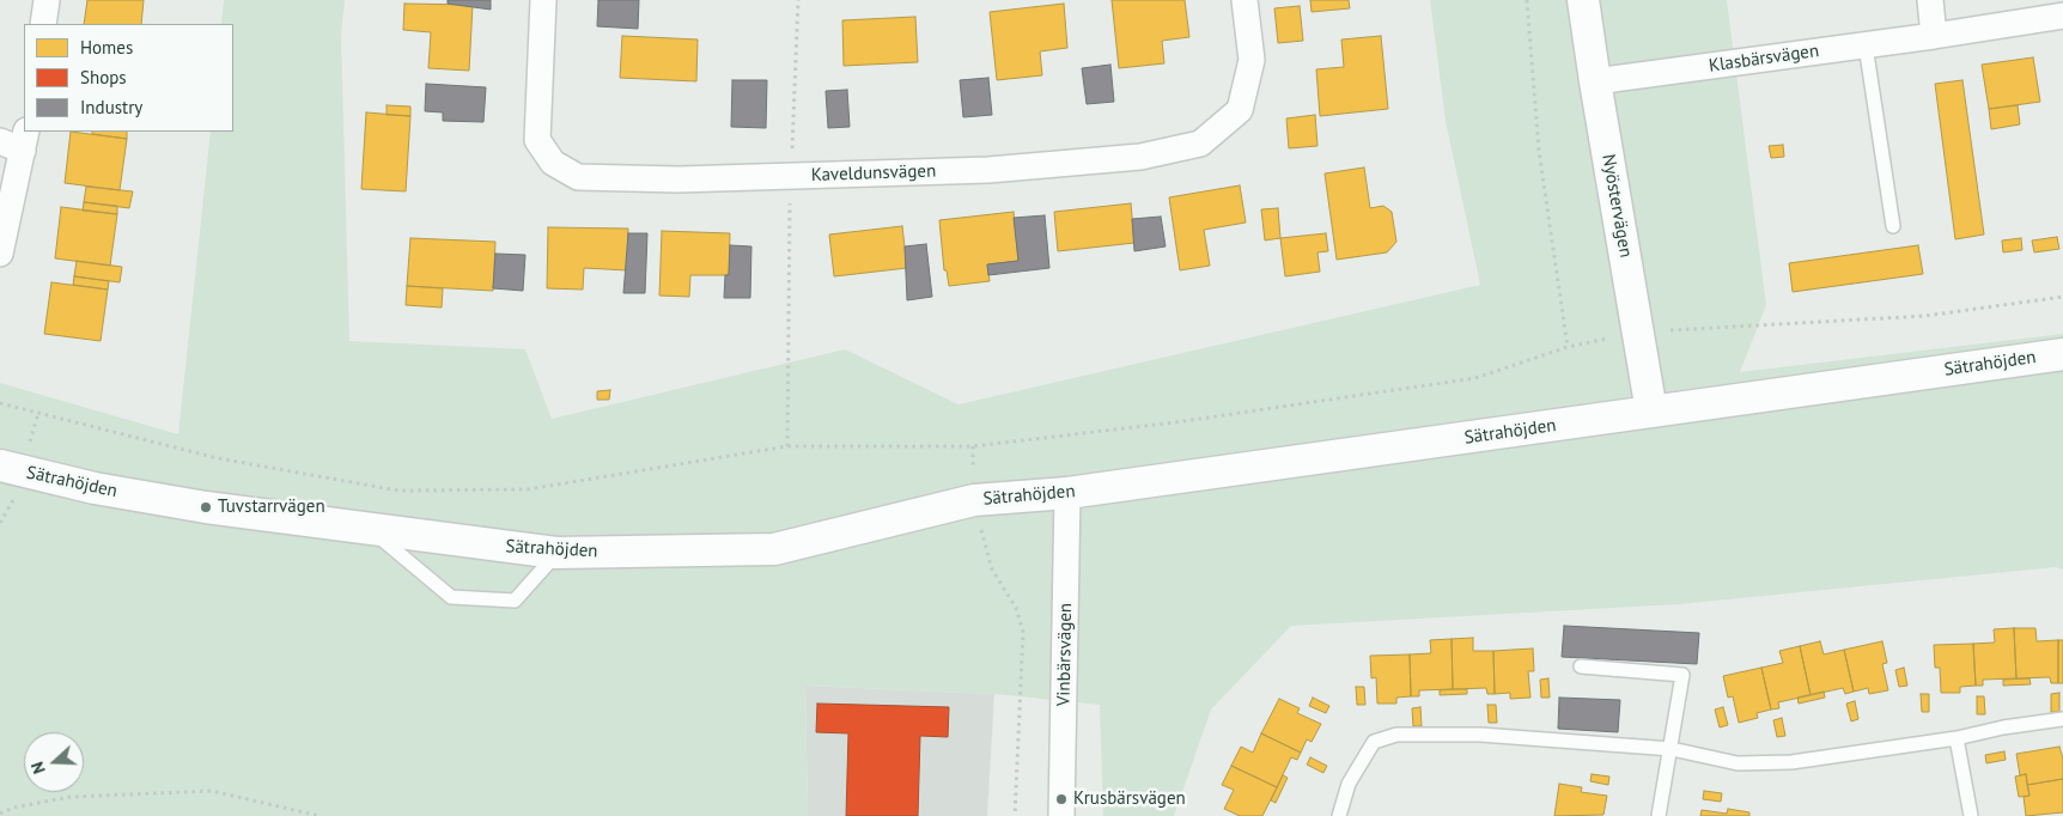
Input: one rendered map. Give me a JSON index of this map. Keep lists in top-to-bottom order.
{
  "streets": {
    "street": [
      "Klasbärsvägen",
      "Kaveldunsvägen",
      "Nyöstervägen",
      "Sätrahöjden",
      "Vinbärsvägen"
    ]
  },
  "crossings": [
    ["Klasbärsvägen", "Nyöstervägen"],
    ["Nyöstervägen", "Sätrahöjden"],
    ["Sätrahöjden", "Vinbärsvägen"]
  ],
  "places": ["Tuvstarrvägen", "Krusbärsvägen"],
  "legend": ["Homes", "Shops", "Industry"],
  "north": "left"
}
